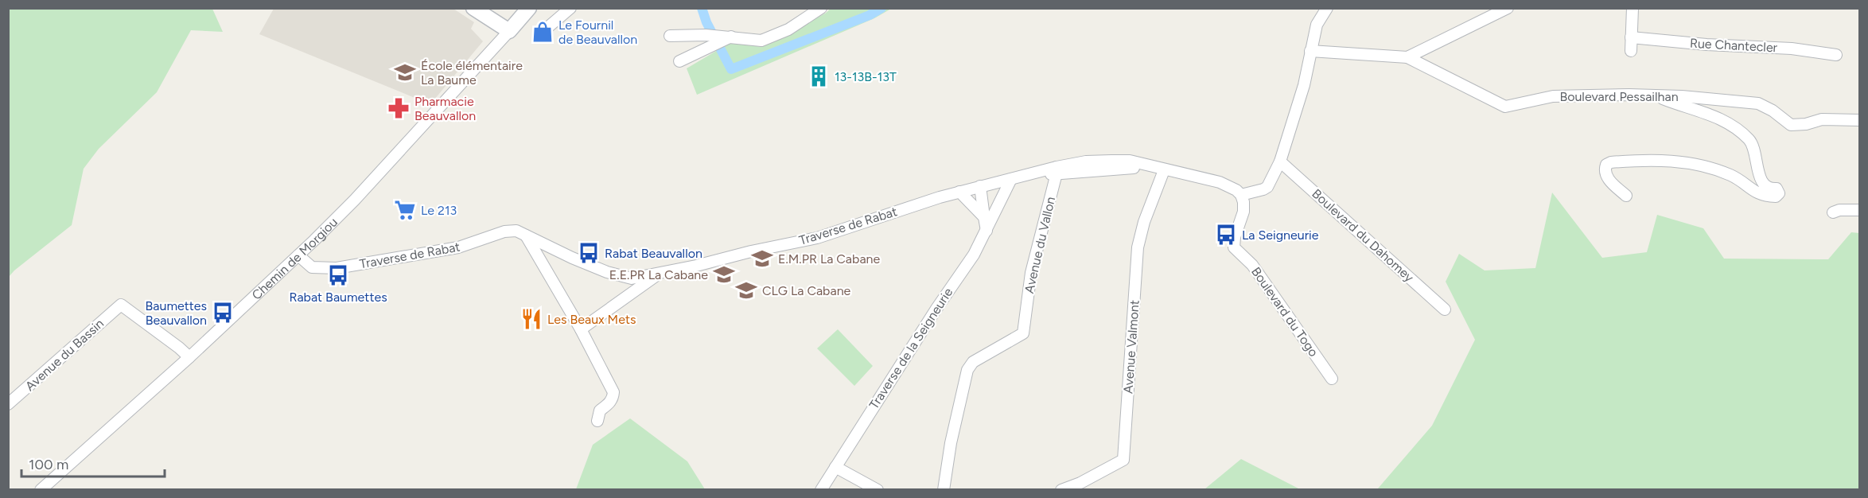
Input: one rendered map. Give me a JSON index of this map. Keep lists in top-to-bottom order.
{
  "streets": {
    "street": [
      "Rue Chantecler",
      "Boulevard Pessailhan",
      "Traverse de Rabat",
      "Boulevard du Dahomey",
      "Avenue du Vallon",
      "Chemin de Morgiou",
      "Boulevard du Togo",
      "Avenue Valmont",
      "Traverse de la Seigneurie",
      "Avenue du Bassin"
    ]
  },
  "crossings": [
    ["Traverse de Rabat", "Chemin de Morgiou"],
    ["Chemin de Morgiou", "Avenue du Bassin"]
  ],
  "places": {
    "shop": ["Le Fournil de Beauvallon"],
    "school or university": [
      "École élémentaire La Baume",
      "E.M.PR La Cabane",
      "E.E.PR La Cabane",
      "CLG La Cabane"
    ],
    "building": ["13-13B-13T"],
    "pharmacy": ["Pharmacie Beauvallon"],
    "supermarket": ["Le 213"],
    "bus stop": [
      "La Seigneurie",
      "Rabat Beauvallon",
      "Rabat Baumettes",
      "Baumettes Beauvallon"
    ],
    "restaurant": ["Les Beaux Mets"]
  },
  "scale_bar": "100 m"
}
